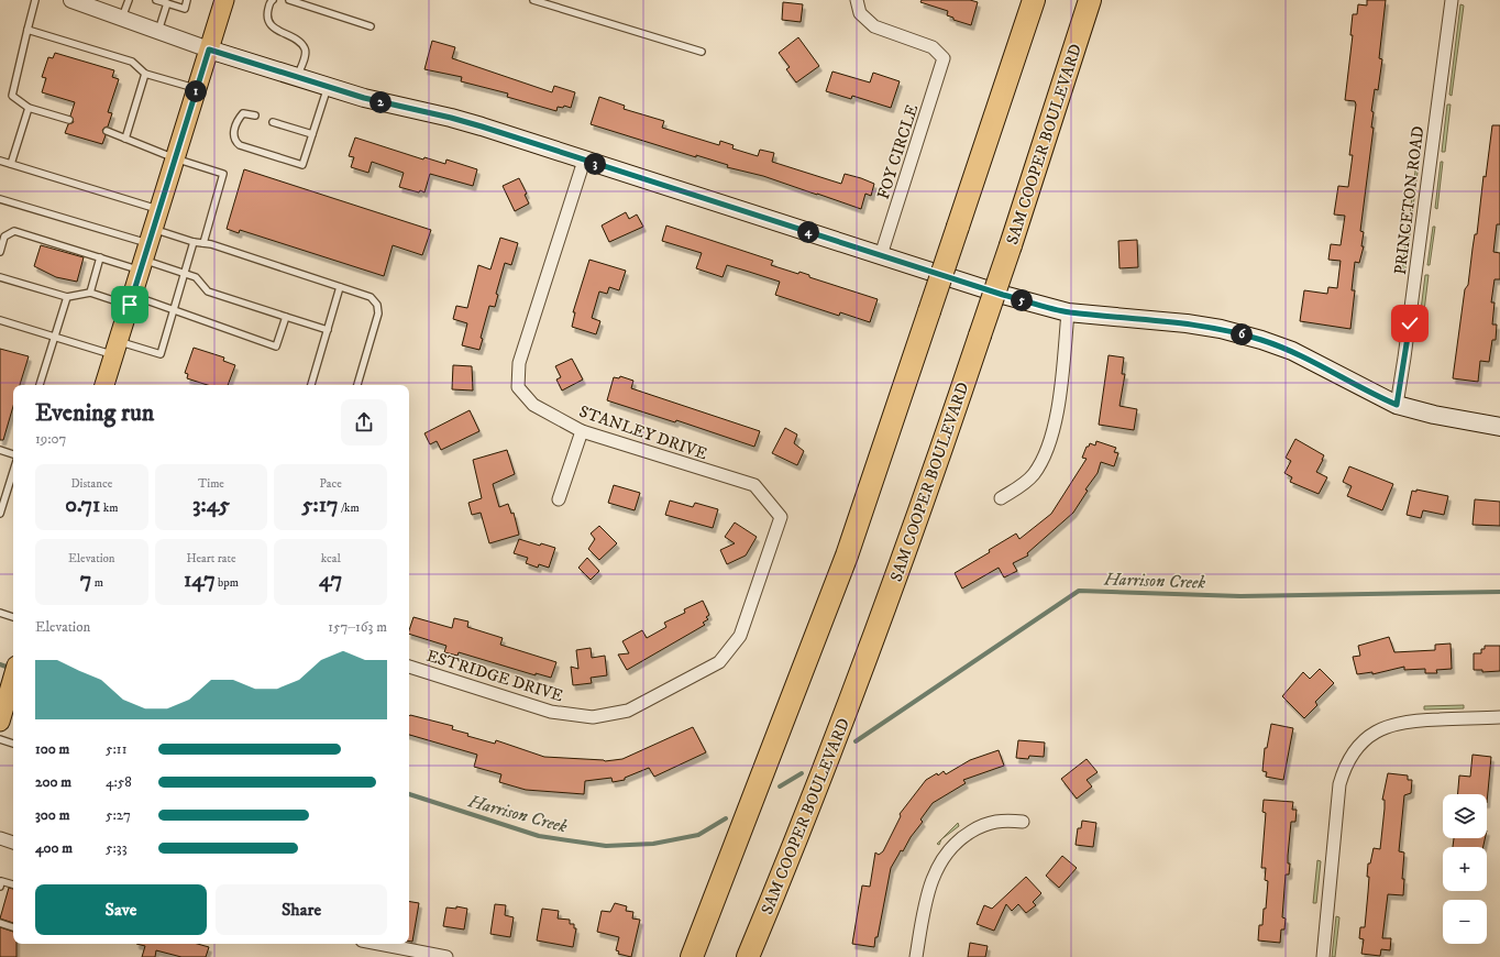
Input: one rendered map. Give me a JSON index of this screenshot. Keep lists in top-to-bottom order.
{
  "streets": {
    "highway": ["SAM COOPER BOULEVARD"],
    "street": [
      "FOY CIRCLE",
      "PRINCETON ROAD",
      "STANLEY DRIVE",
      "ESTRIDGE DRIVE"
    ]
  },
  "crossings": [
    ["STANLEY DRIVE", "ESTRIDGE DRIVE"]
  ],
  "water": ["Harrison Creek"],
  "page": {
    "pins": [
      "1",
      "2",
      "3",
      "4",
      "5",
      "6"
    ],
    "heading": ["Evening run", "19:07"],
    "stats": [
      ["Distance", "0.71 km"],
      ["Time", "3:45"],
      ["Pace", "5:17 /km"],
      ["Elevation", "7 m"],
      ["Heart rate", "147 bpm"],
      ["kcal", "47"]
    ],
    "chart": ["Elevation", "157–163 m"],
    "list": [
      {
        "name": "100 m",
        "note": "5:11"
      },
      {
        "name": "200 m",
        "note": "4:58"
      },
      {
        "name": "300 m",
        "note": "5:27"
      },
      {
        "name": "400 m",
        "note": "5:33"
      }
    ],
    "map_buttons": ["+", "−"],
    "buttons": ["Save", "Share"]
  }
}
